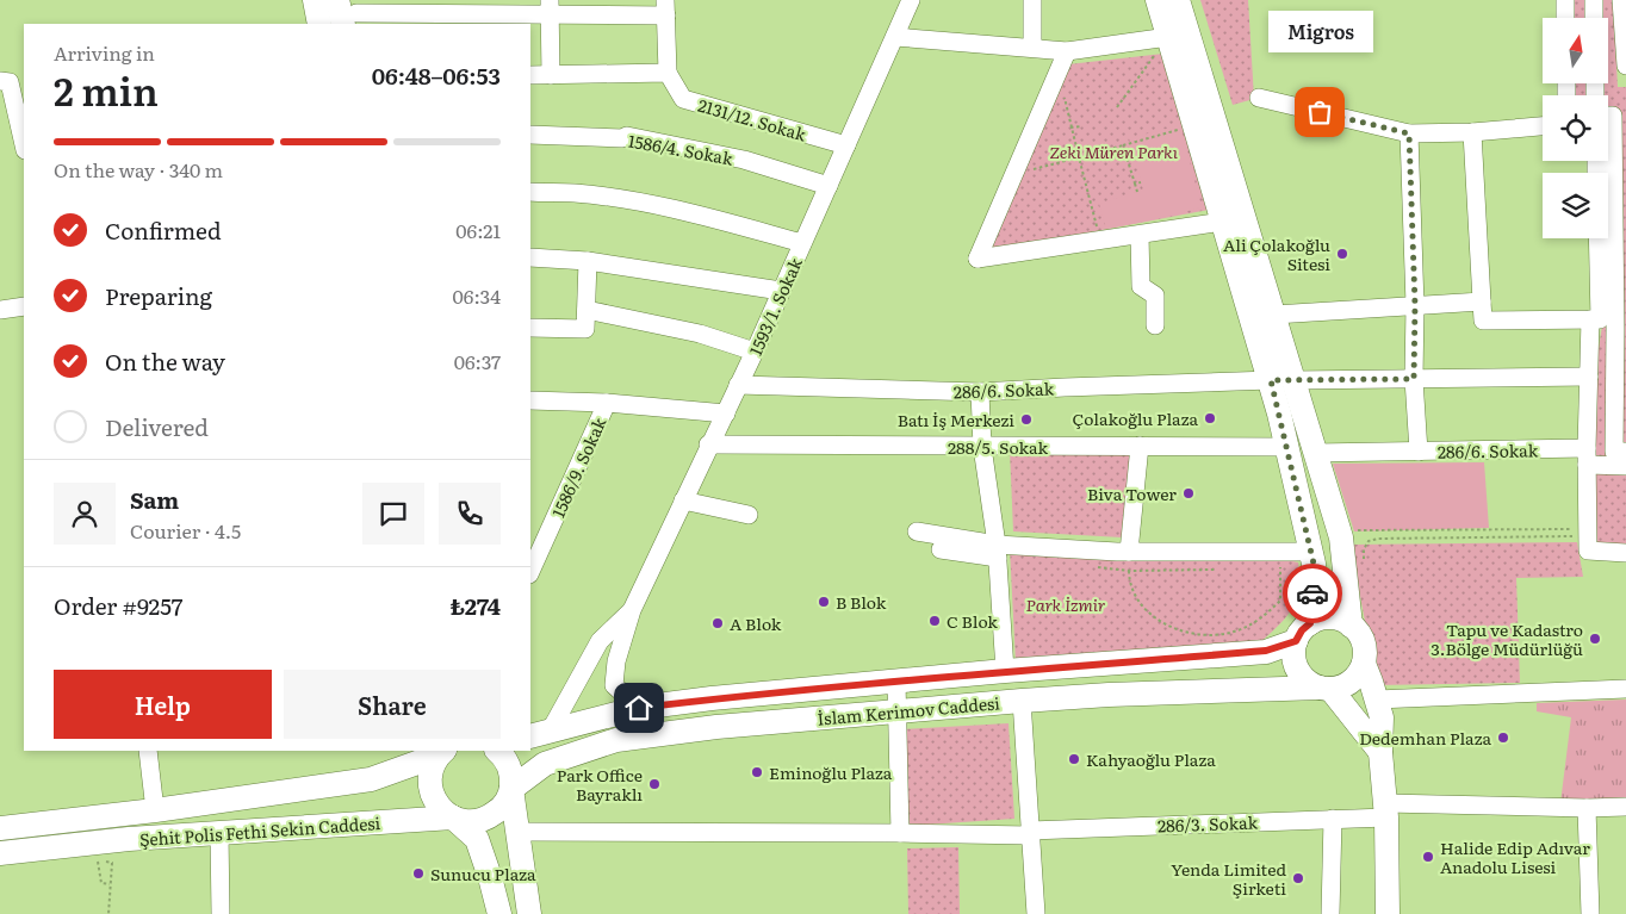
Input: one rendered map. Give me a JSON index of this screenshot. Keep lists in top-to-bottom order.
{
  "streets": {
    "main road": ["İslam Kerimov Caddesi", "Şehit Polis Fethi Sekin Caddesi"],
    "street": [
      "2131/12. Sokak",
      "1586/4. Sokak",
      "1593/1. Sokak",
      "286/6. Sokak",
      "288/5. Sokak",
      "1586/9. Sokak",
      "286/3. Sokak"
    ]
  },
  "crossings": [
    ["2131/12. Sokak", "1593/1. Sokak"],
    ["1586/4. Sokak", "1593/1. Sokak"],
    ["1593/1. Sokak", "286/6. Sokak"],
    ["1593/1. Sokak", "288/5. Sokak"],
    ["1593/1. Sokak", "1586/9. Sokak"],
    ["1593/1. Sokak", "İslam Kerimov Caddesi"],
    ["İslam Kerimov Caddesi", "Şehit Polis Fethi Sekin Caddesi"]
  ],
  "parks": ["Zeki Müren Parkı", "Park İzmir"],
  "places": [
    "Migros",
    "Ali Çolakoğlu Sitesi",
    "Çolakoğlu Plaza",
    "Batı İş Merkezi",
    "Biva Tower",
    "B Blok",
    "C Blok",
    "A Blok",
    "Tapu ve Kadastro 3.Bölge Müdürlüğü",
    "Dedemhan Plaza",
    "Kahyaoğlu Plaza",
    "Eminoğlu Plaza",
    "Park Office Bayraklı",
    "Halide Edip Adıvar Anadolu Lisesi",
    "Sunucu Plaza",
    "Yenda Limited Şirketi"
  ],
  "north": "top",
  "page": {
    "bubble": "Migros",
    "heading": ["2 min", "Arriving in", "06:48–06:53"],
    "panel": [
      "Sam",
      "Courier · 4.5",
      "Order #9257",
      "₺274"
    ],
    "bar": "On the way · 340 m",
    "list": [
      ["Confirmed", "06:21"],
      ["Preparing", "06:34"],
      ["On the way", "06:37"],
      "Delivered"
    ],
    "buttons": ["Help", "Share"]
  }
}
